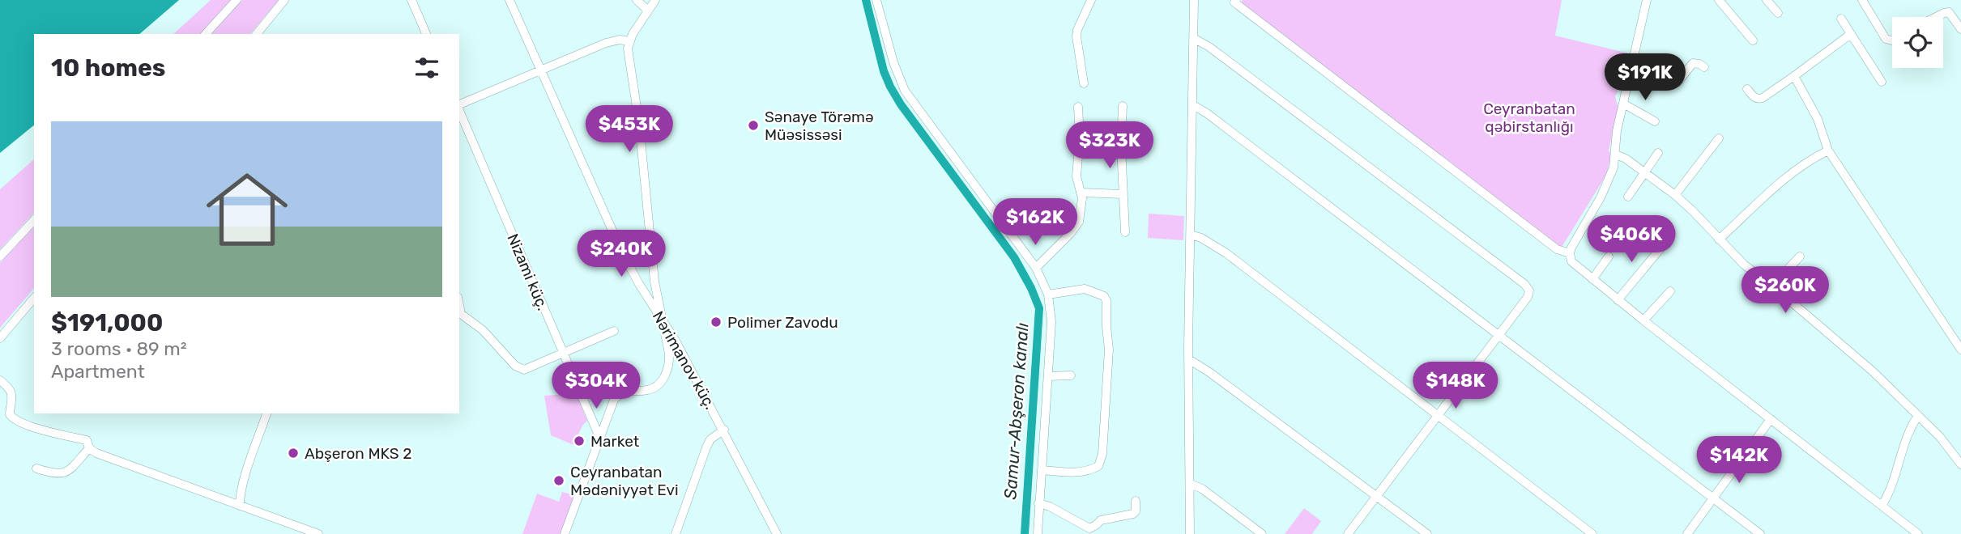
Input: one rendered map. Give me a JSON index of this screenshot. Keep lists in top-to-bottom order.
{
  "streets": {
    "street": ["Nizami küç.", "Nərimanov küç."]
  },
  "water": ["Samur-Abşeron kanalı"],
  "parks": ["Ceyranbatan qəbirstanlığı"],
  "places": [
    "Sənaye Törəmə Müəsissəsi",
    "Polimer Zavodu",
    "Market",
    "Abşeron MKS 2",
    "Ceyranbatan Mədəniyyət Evi"
  ],
  "page": {
    "heading": "10 homes",
    "price": [
      "$191K",
      "$453K",
      "$323K",
      "$162K",
      "$406K",
      "$240K",
      "$260K",
      "$304K",
      "$148K",
      "$142K"
    ],
    "list": [
      {
        "name": "$191,000",
        "note": "3 rooms · 89 m² · Apartment"
      }
    ]
  }
}
